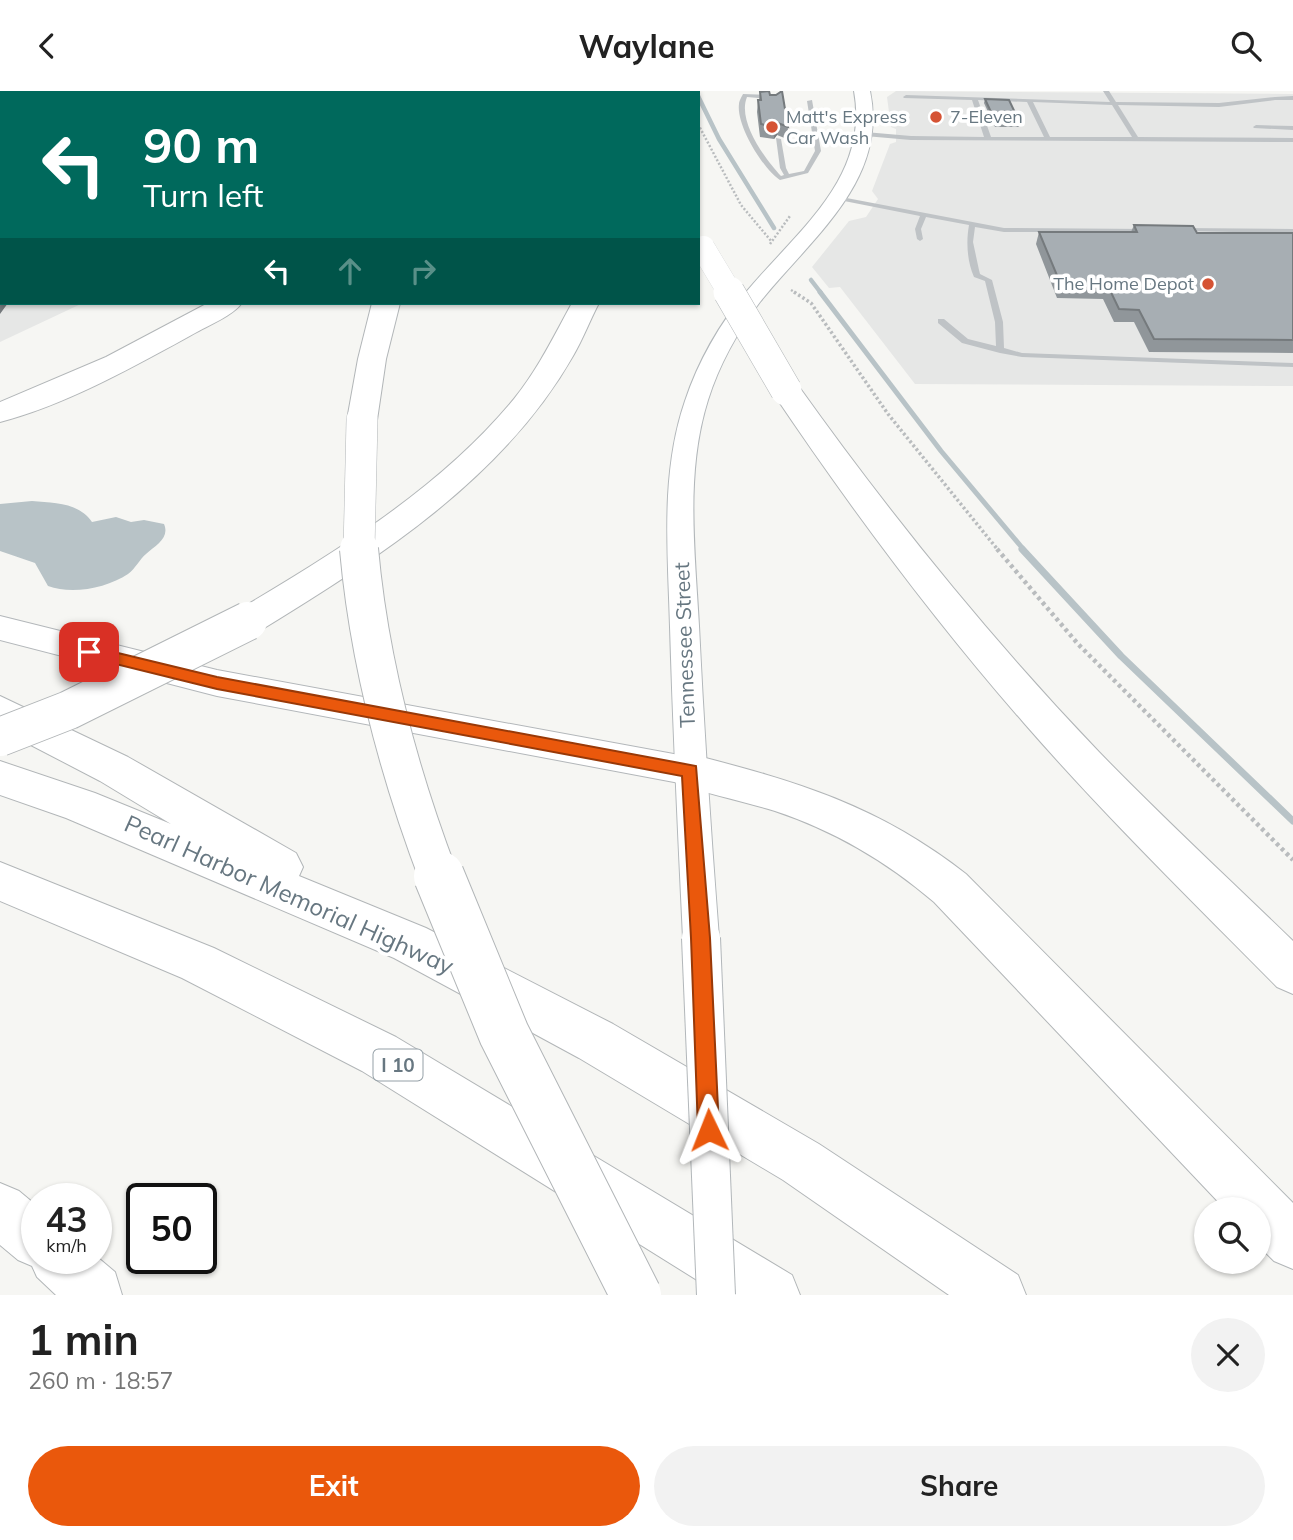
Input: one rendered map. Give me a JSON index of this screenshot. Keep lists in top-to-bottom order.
{
  "streets": {
    "highway": ["Pearl Harbor Memorial Highway", "I 10"],
    "main road": ["Tennessee Street"]
  },
  "places": ["7-Eleven", "Matt's Express Car Wash", "The Home Depot"],
  "page": {
    "header": "Waylane",
    "turn": ["90 m", "Turn left"],
    "speed": "43 km/h",
    "limit": "50",
    "heading": ["1 min", "260 m · 18:57"],
    "buttons": ["Exit", "Share"]
  }
}
